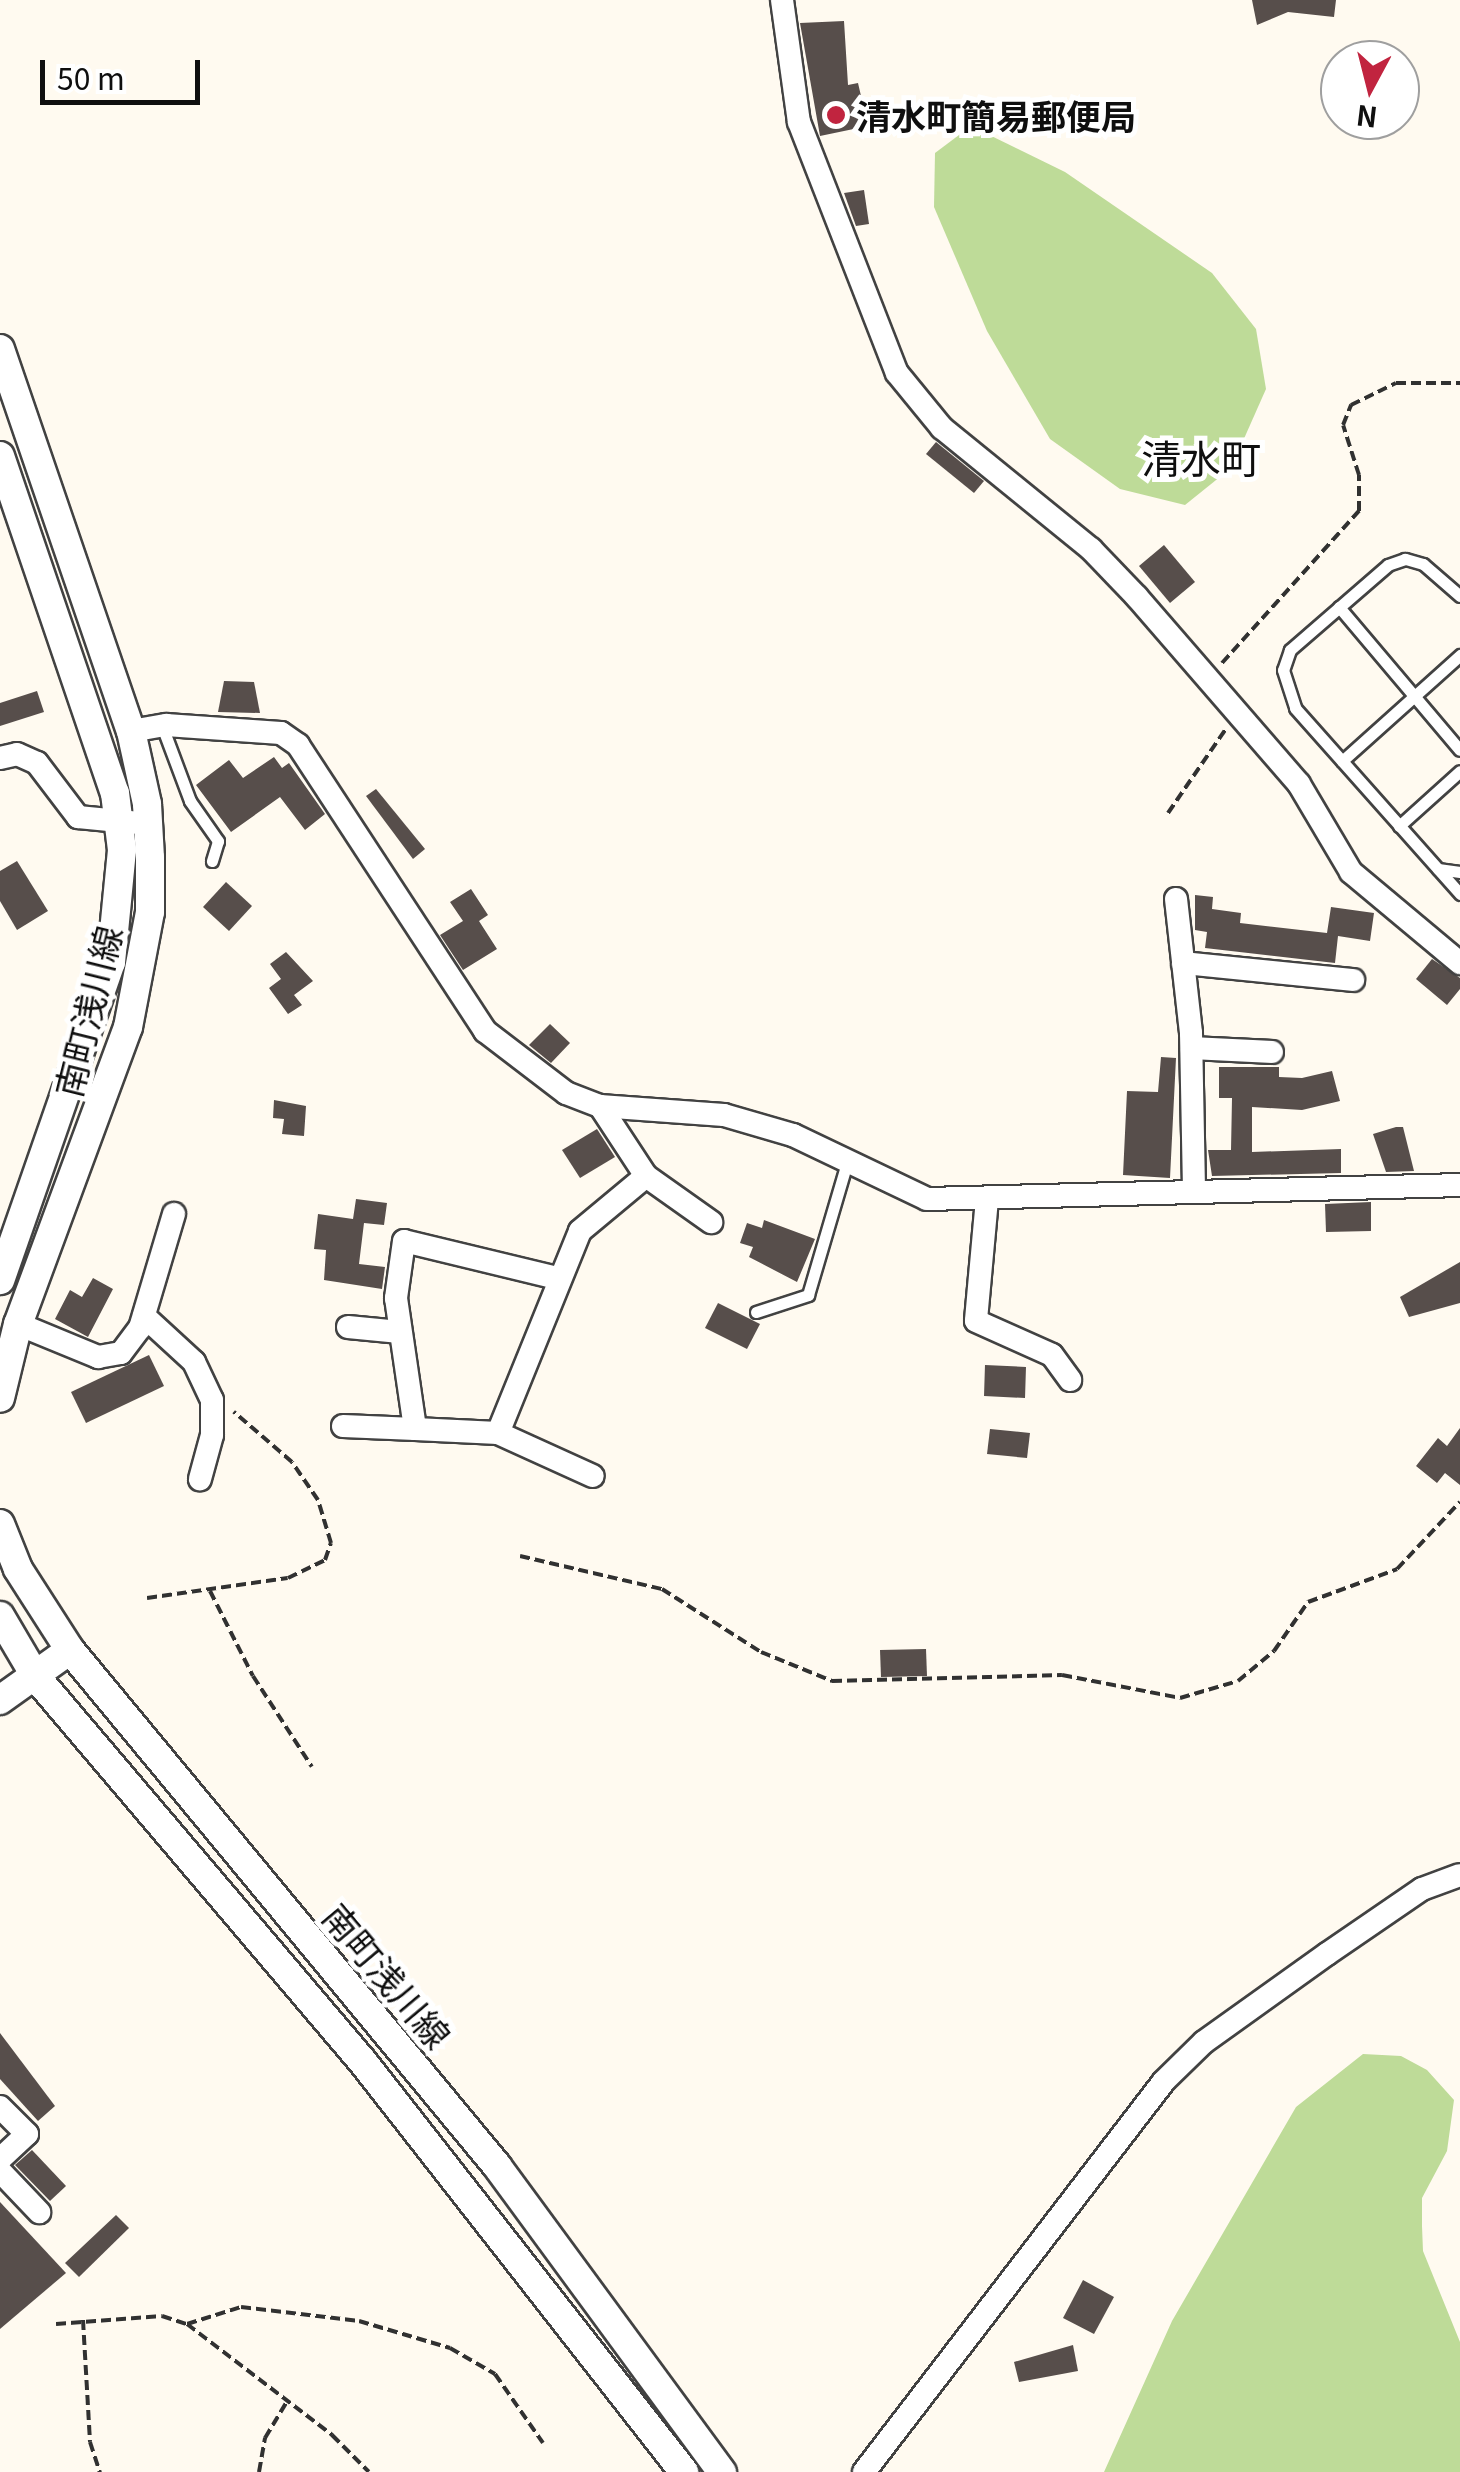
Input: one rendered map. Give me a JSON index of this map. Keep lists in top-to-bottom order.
{
  "streets": {
    "street": ["南町浅川線"]
  },
  "districts": ["清水町"],
  "places": ["清水町簡易郵便局"],
  "scale_bar": "50 m",
  "north": "bottom"
}
